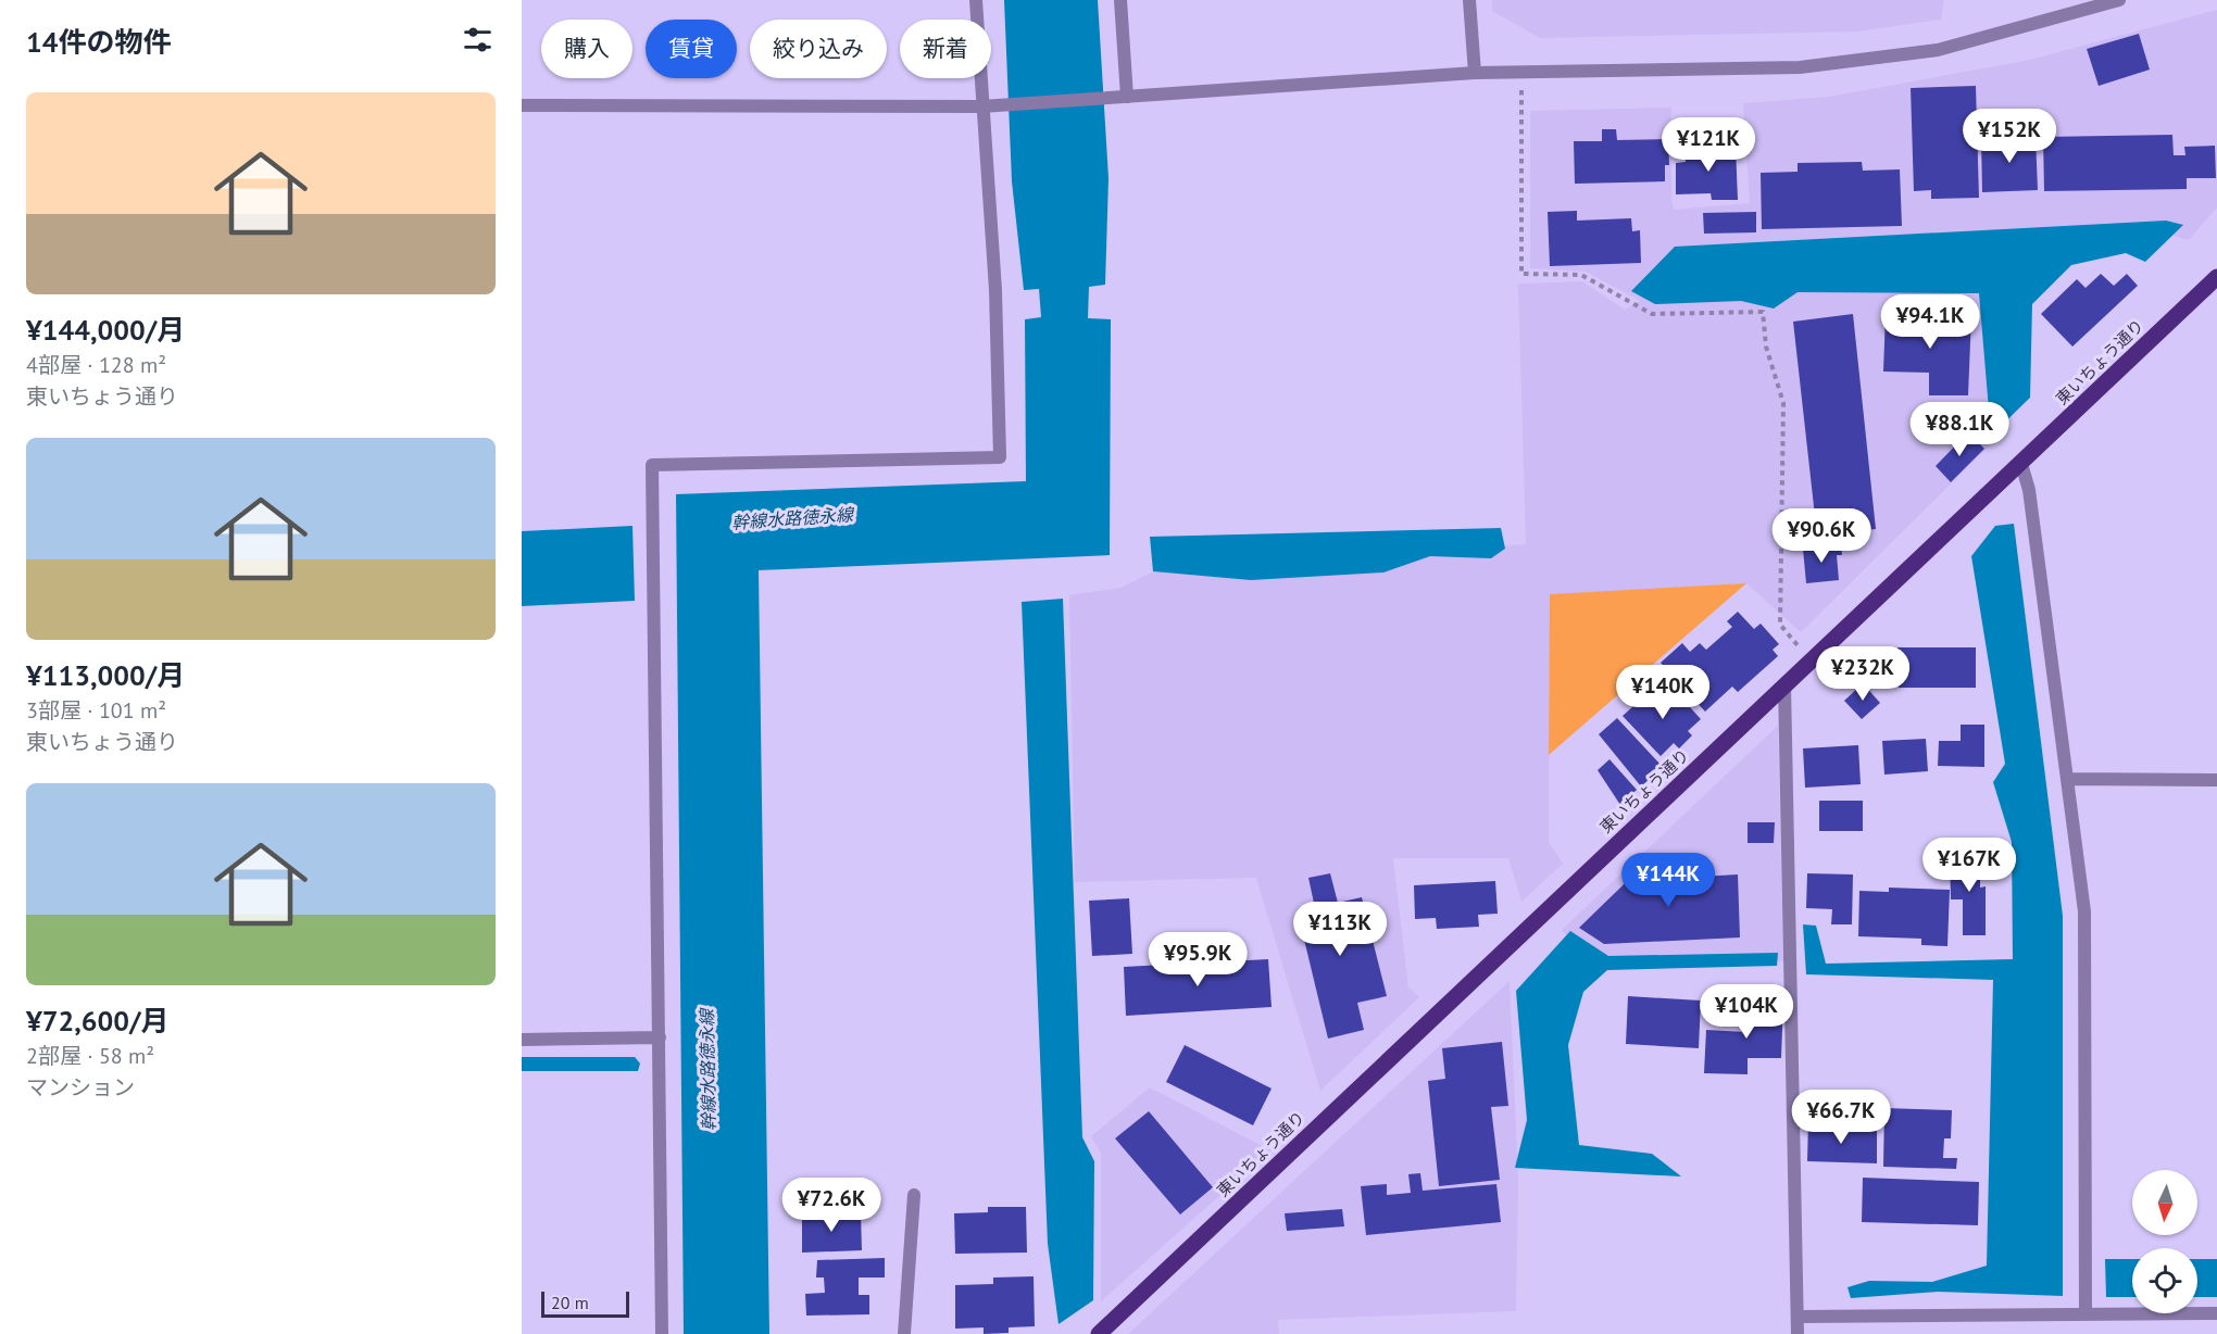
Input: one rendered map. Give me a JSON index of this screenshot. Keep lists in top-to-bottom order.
{
  "streets": {
    "main road": ["東いちょう通り"]
  },
  "water": ["幹線水路徳永線"],
  "scale_bar": "20 m",
  "north": "bottom",
  "page": {
    "heading": "14件の物件",
    "chip": [
      "購入",
      "賃貸",
      "絞り込み",
      "新着"
    ],
    "list": [
      {
        "name": "¥144,000/月",
        "note": "4部屋 · 128 m² · 東いちょう通り"
      },
      {
        "name": "¥113,000/月",
        "note": "3部屋 · 101 m² · 東いちょう通り"
      },
      {
        "name": "¥72,600/月",
        "note": "2部屋 · 58 m² · マンション"
      }
    ],
    "price": [
      "¥152K",
      "¥121K",
      "¥94.1K",
      "¥88.1K",
      "¥90.6K",
      "¥232K",
      "¥140K",
      "¥167K",
      "¥144K",
      "¥113K",
      "¥95.9K",
      "¥104K",
      "¥66.7K",
      "¥72.6K"
    ],
    "scale": "20 m"
  }
}
